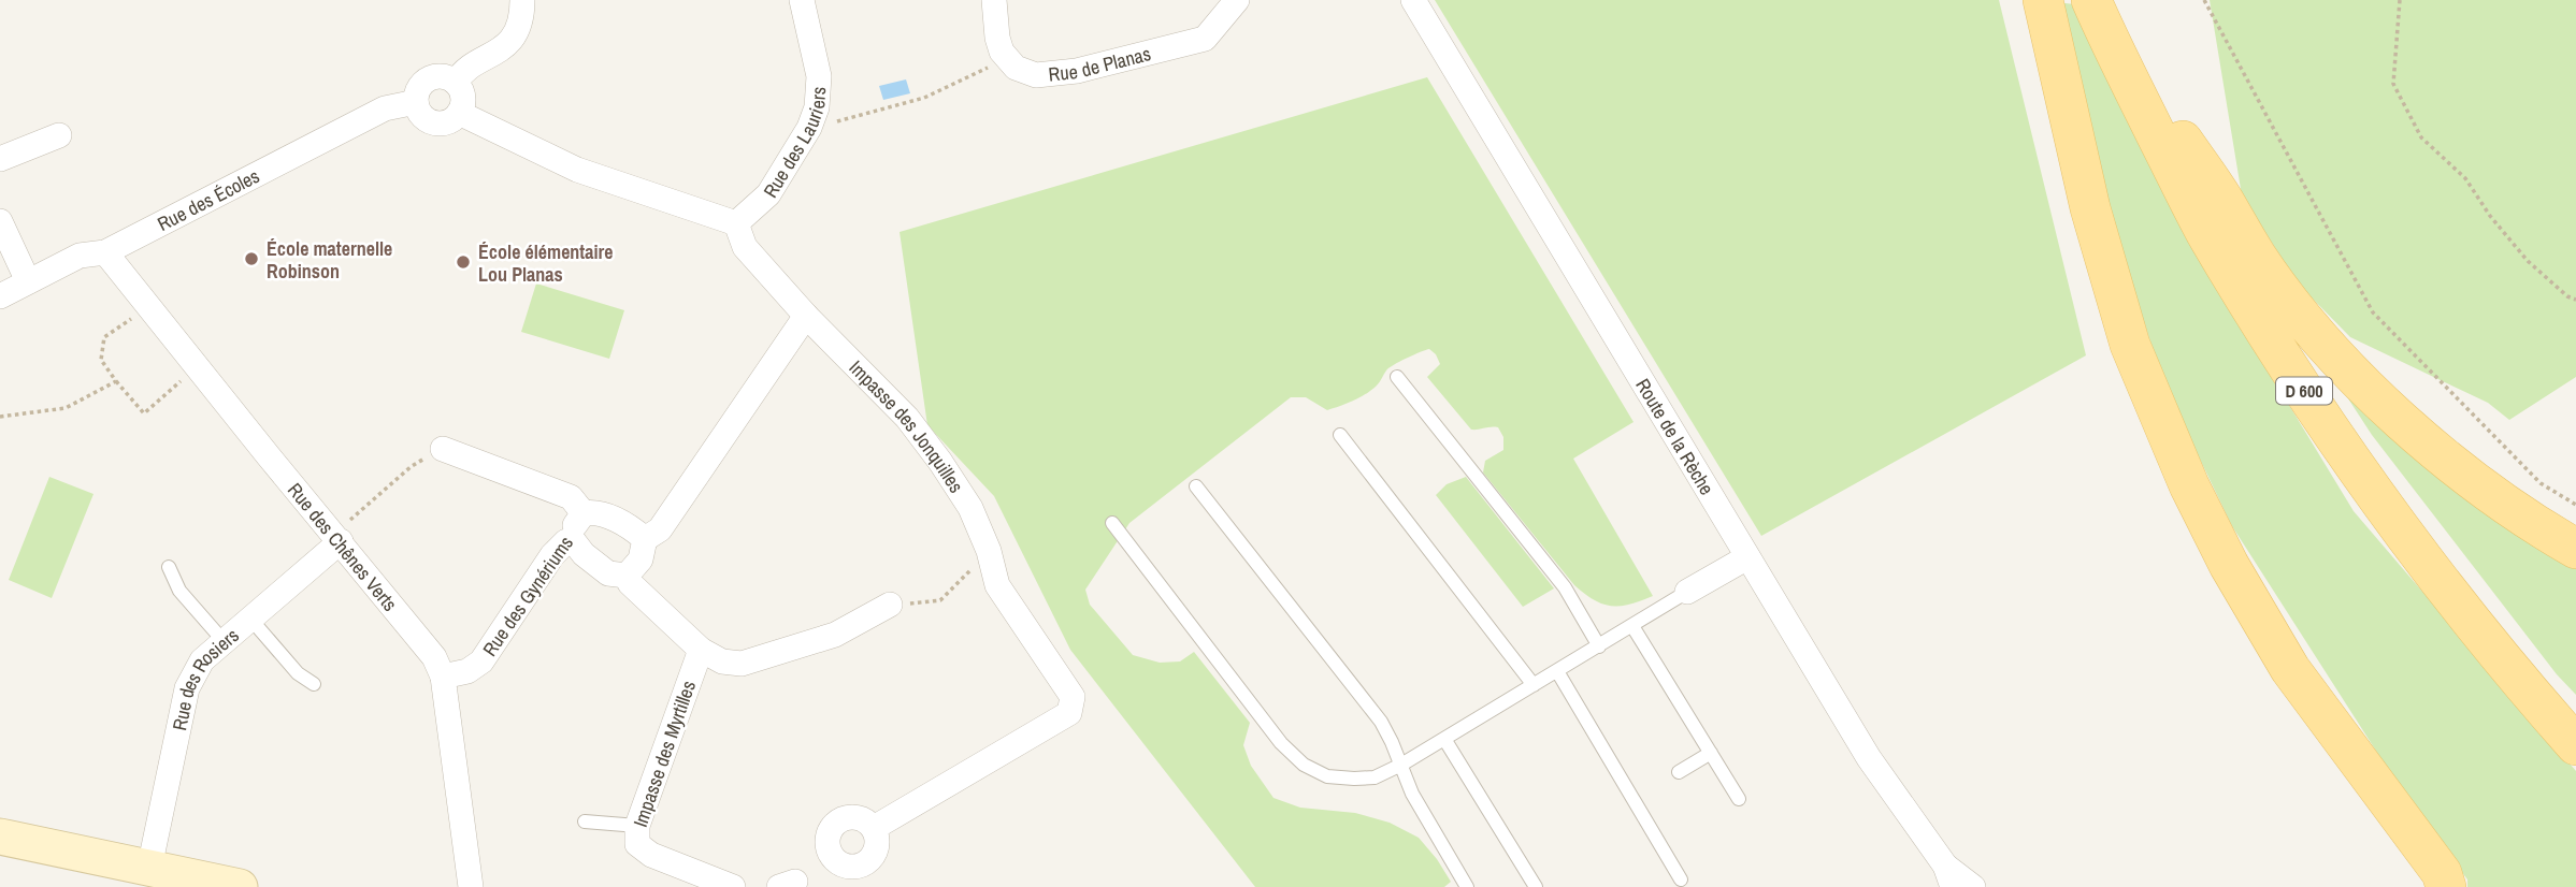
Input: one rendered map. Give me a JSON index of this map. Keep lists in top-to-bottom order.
{
  "streets": {
    "main road": ["D 600"],
    "street": [
      "Rue de Planas",
      "Rue des Lauriers",
      "Rue des Écoles",
      "Impasse des Jonquilles",
      "Route de la Rèche",
      "Rue des Chênes Verts",
      "Rue des Gynériums",
      "Rue des Rosiers",
      "Impasse des Myrtilles"
    ]
  },
  "crossings": [
    ["Rue des Lauriers", "Impasse des Jonquilles"],
    ["Rue des Écoles", "Rue des Chênes Verts"],
    ["Rue des Chênes Verts", "Rue des Gynériums"],
    ["Rue des Chênes Verts", "Rue des Rosiers"]
  ],
  "places": ["École maternelle Robinson", "École élémentaire Lou Planas"]
}
